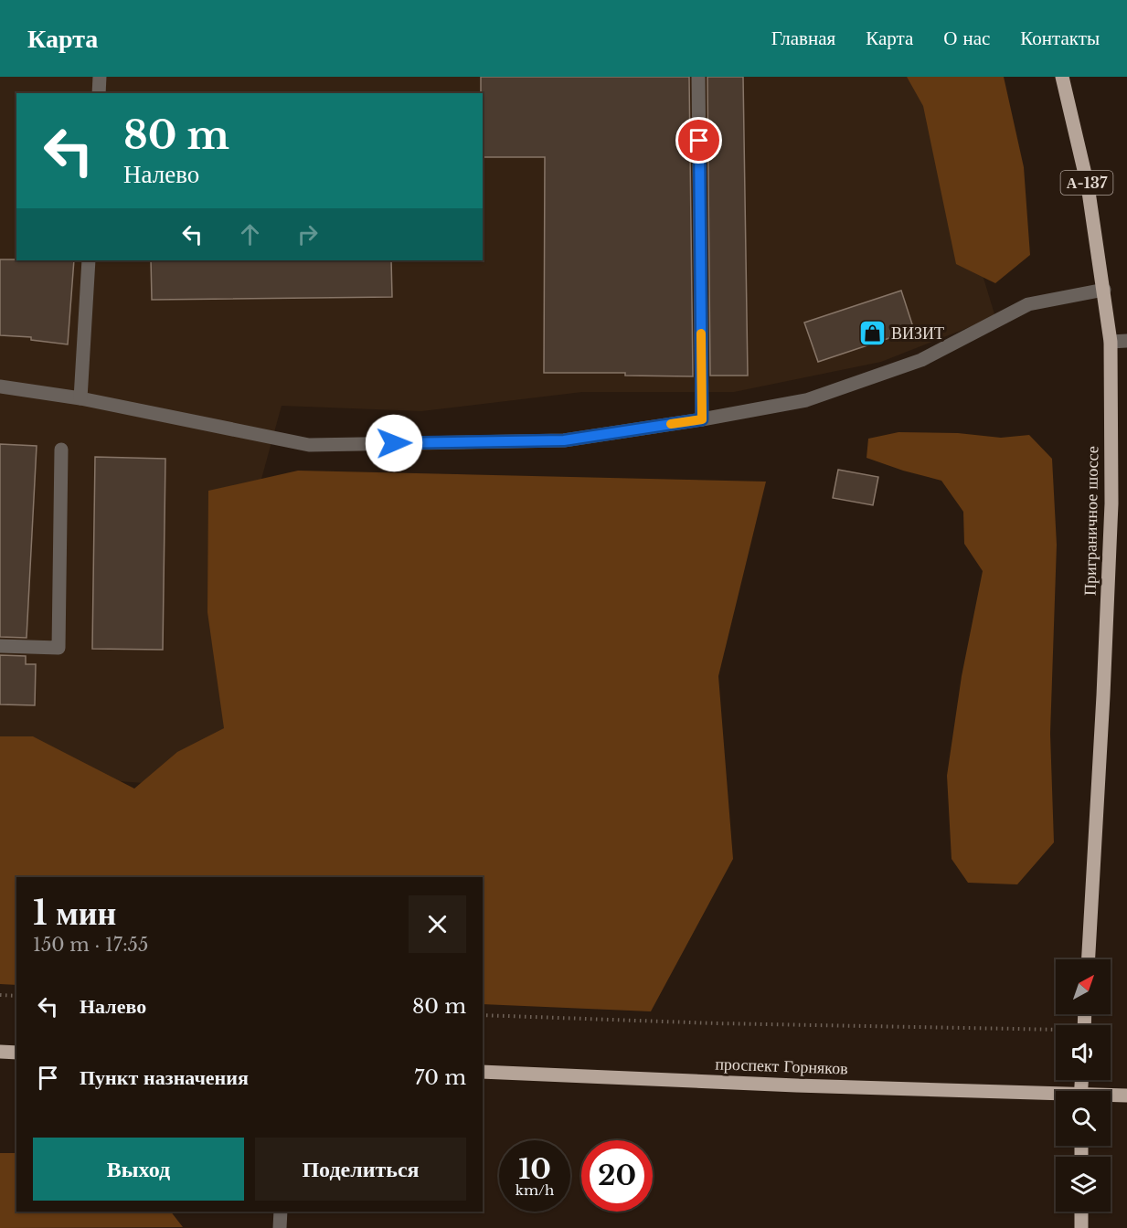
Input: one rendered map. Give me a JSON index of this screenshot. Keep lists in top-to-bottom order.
{
  "streets": {
    "main road": ["А-137", "Приграничное шоссе", "проспект Горняков"]
  },
  "places": {
    "shop": ["ВИЗИТ"]
  },
  "north": "top right",
  "page": {
    "header": "Карта",
    "nav": [
      "Главная",
      "Карта",
      "О нас",
      "Контакты"
    ],
    "turn": ["80 m", "Налево"],
    "heading": ["1 мин", "150 m · 17:55"],
    "list": [
      {
        "name": "Налево",
        "value": "80 m"
      },
      {
        "name": "Пункт назначения",
        "value": "70 m"
      }
    ],
    "buttons": ["Выход", "Поделиться"],
    "speed": "10 km/h",
    "limit": "20"
  }
}
